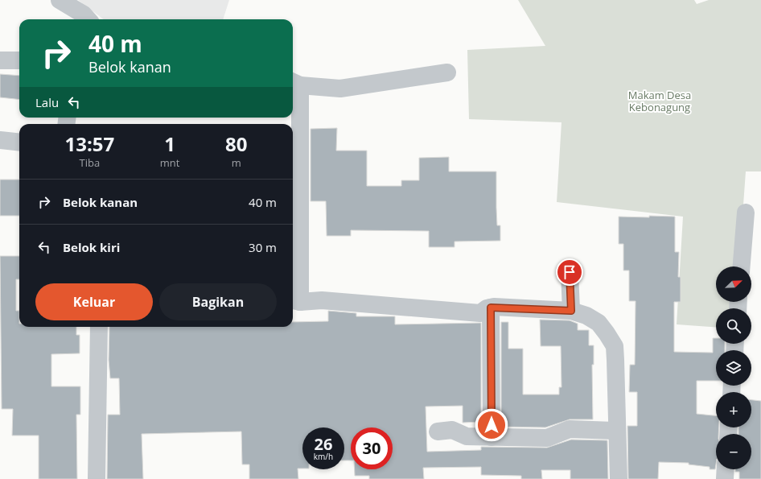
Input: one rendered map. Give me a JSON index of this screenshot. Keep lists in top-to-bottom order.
{
  "parks": ["Makam Desa Kebonagung"],
  "north": "top right",
  "page": {
    "turn": ["40 m", "Belok kanan"],
    "then": "Lalu",
    "eta": [
      "13:57",
      "Tiba",
      "1",
      "mnt",
      "80",
      "m"
    ],
    "list": [
      {
        "name": "Belok kanan",
        "value": "40 m"
      },
      {
        "name": "Belok kiri",
        "value": "30 m"
      }
    ],
    "map_buttons": ["+", "−"],
    "buttons": ["Keluar", "Bagikan"],
    "speed": "26 km/h",
    "limit": "30"
  }
}
